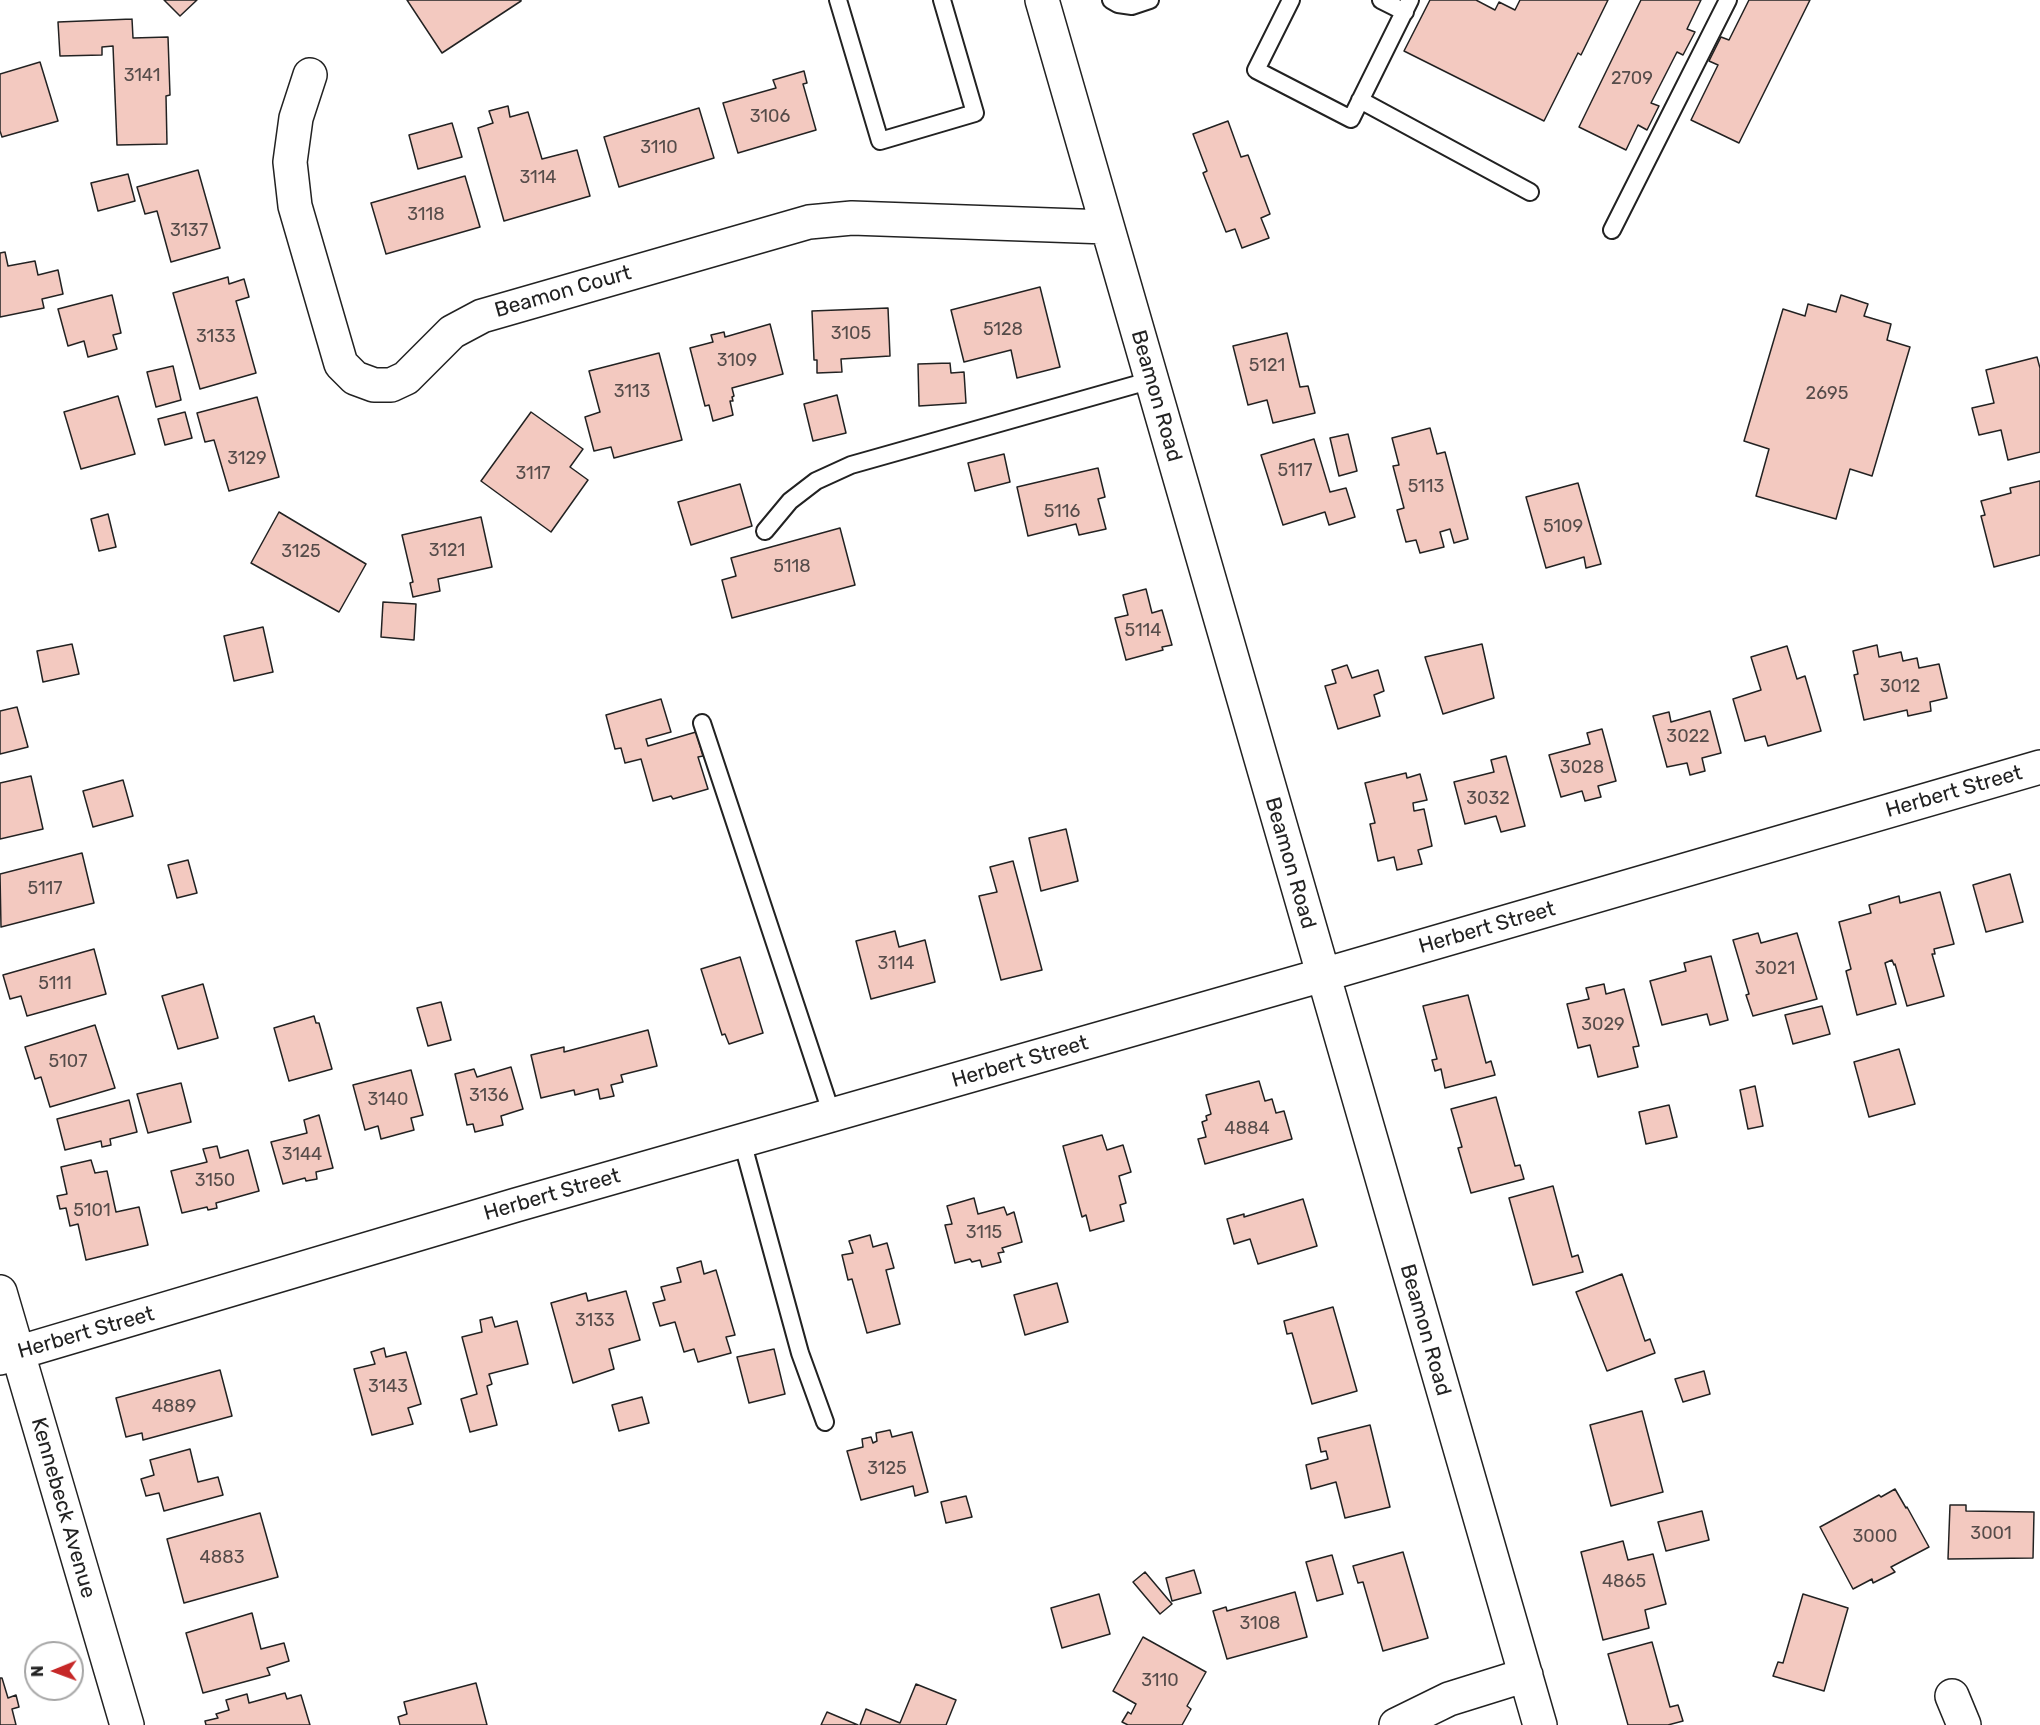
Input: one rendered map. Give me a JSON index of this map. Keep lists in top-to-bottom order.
{
  "streets": {
    "street": [
      "Beamon Court",
      "Beamon Road",
      "Herbert Street",
      "Kennebeck Avenue"
    ]
  },
  "crossings": [
    ["Beamon Court", "Beamon Road"],
    ["Beamon Road", "Herbert Street"],
    ["Herbert Street", "Kennebeck Avenue"]
  ],
  "house_numbers": [
    "3141",
    "2709",
    "3106",
    "3110",
    "3114",
    "3118",
    "3137",
    "5128",
    "3105",
    "3133",
    "3109",
    "5121",
    "3113",
    "2695",
    "3129",
    "5117",
    "3117",
    "5113",
    "5116",
    "5109",
    "3121",
    "3125",
    "5118",
    "5114",
    "3012",
    "3022",
    "3028",
    "3032",
    "5117",
    "3114",
    "3021",
    "5111",
    "3029",
    "5107",
    "3136",
    "3140",
    "4884",
    "3144",
    "3150",
    "5101",
    "3115",
    "3133",
    "3143",
    "4889",
    "3125",
    "3001",
    "3000",
    "4883",
    "4865",
    "3108",
    "3110"
  ],
  "north": "left"
}
